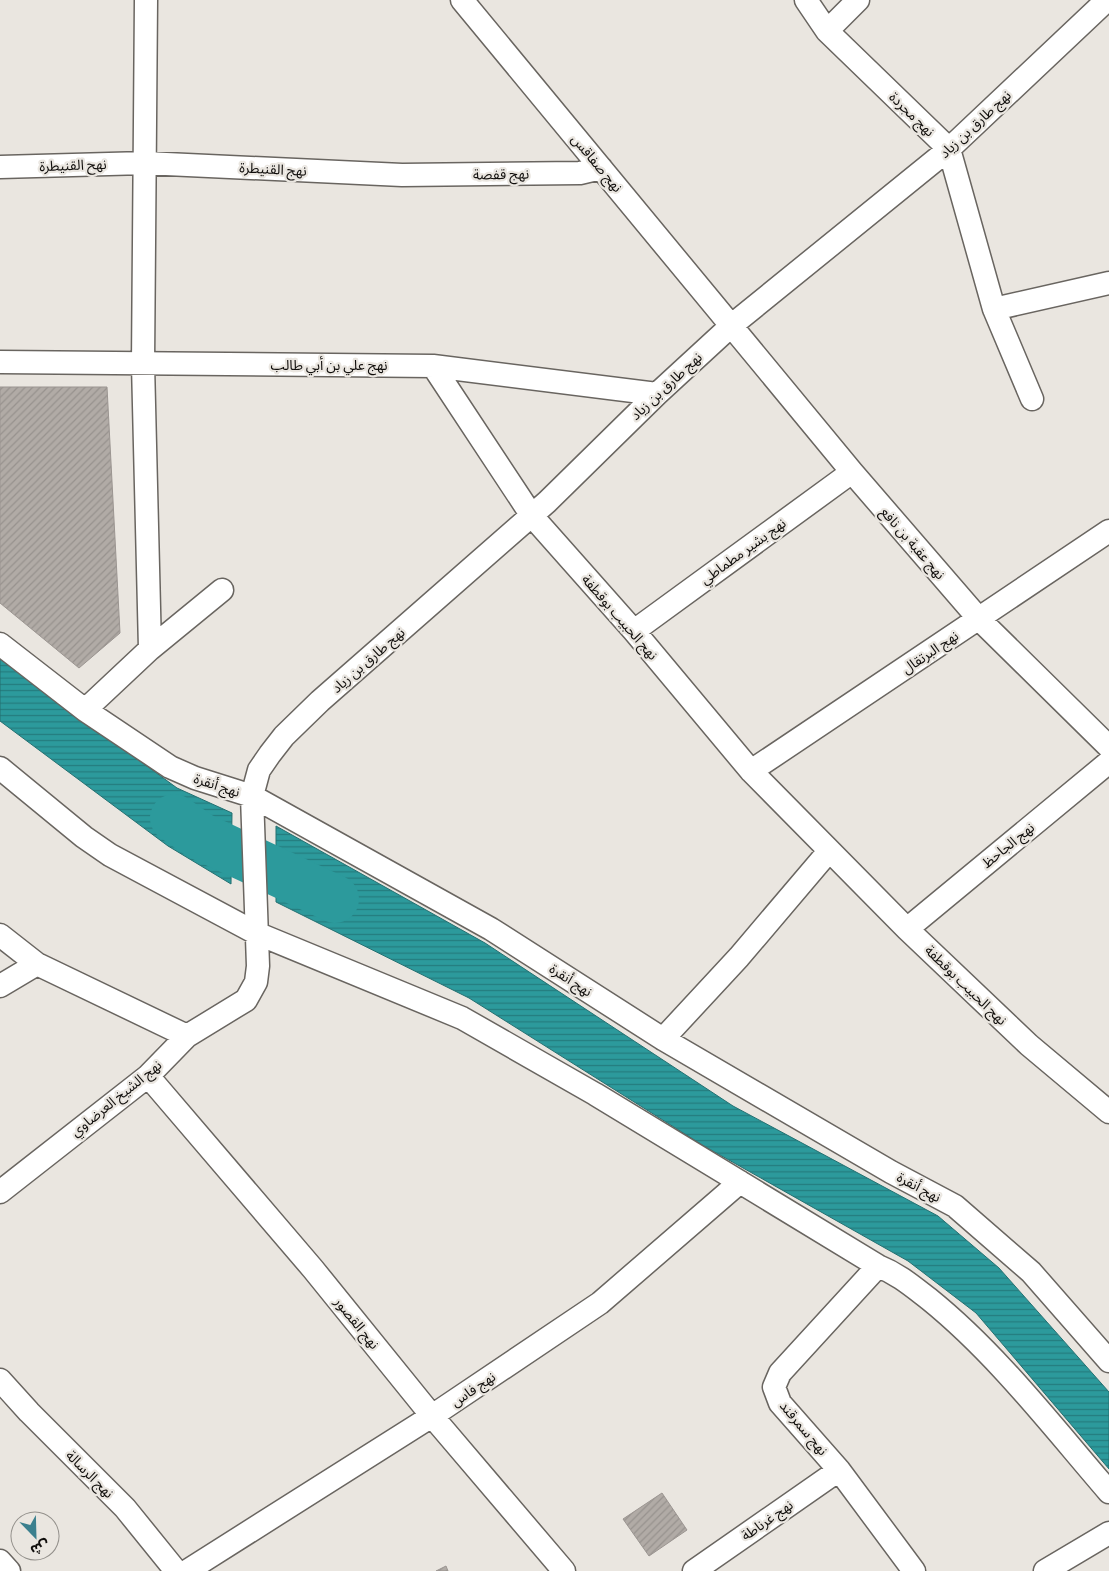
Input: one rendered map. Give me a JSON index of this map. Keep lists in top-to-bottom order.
{
  "streets": {
    "street": [
      "نهج مجردة",
      "نهج طارق بن زياد",
      "نهج صفاقس",
      "نهح القنيطرة",
      "نهج القنيطرة",
      "نهج قفصة",
      "نهج علي بن أبي طالب",
      "نهج عقبة بن نافع",
      "نهج بشير مطماطي",
      "نهج الحبيب بوقطفة",
      "نهج البرتقال",
      "نهج أنقرة",
      "نهج الجاحظ",
      "نهج الشيخ العرضاوي",
      "نهج القصور",
      "نهج فاس",
      "نهج سمرقند",
      "نهج الرسالة",
      "نهج غرناطة"
    ]
  },
  "crossings": [
    ["نهج مجردة", "نهج طارق بن زياد"],
    ["نهج طارق بن زياد", "نهج صفاقس"],
    ["نهج طارق بن زياد", "نهج علي بن أبي طالب"],
    ["نهج طارق بن زياد", "نهج عقبة بن نافع"],
    ["نهج طارق بن زياد", "نهج الحبيب بوقطفة"],
    ["نهج طارق بن زياد", "نهج أنقرة"],
    ["نهج طارق بن زياد", "نهج الشيخ العرضاوي"],
    ["نهج صفاقس", "نهج قفصة"],
    ["نهج صفاقس", "نهج عقبة بن نافع"],
    ["نهح القنيطرة", "نهج القنيطرة"],
    ["نهج القنيطرة", "نهج قفصة"],
    ["نهج علي بن أبي طالب", "نهج الحبيب بوقطفة"],
    ["نهج عقبة بن نافع", "نهج بشير مطماطي"],
    ["نهج عقبة بن نافع", "نهج البرتقال"],
    ["نهج بشير مطماطي", "نهج الحبيب بوقطفة"],
    ["نهج الحبيب بوقطفة", "نهج البرتقال"],
    ["نهج الحبيب بوقطفة", "نهج الجاحظ"],
    ["نهج الشيخ العرضاوي", "نهج القصور"],
    ["نهج القصور", "نهج فاس"],
    ["نهج سمرقند", "نهج غرناطة"]
  ],
  "north": "bottom right"
}
